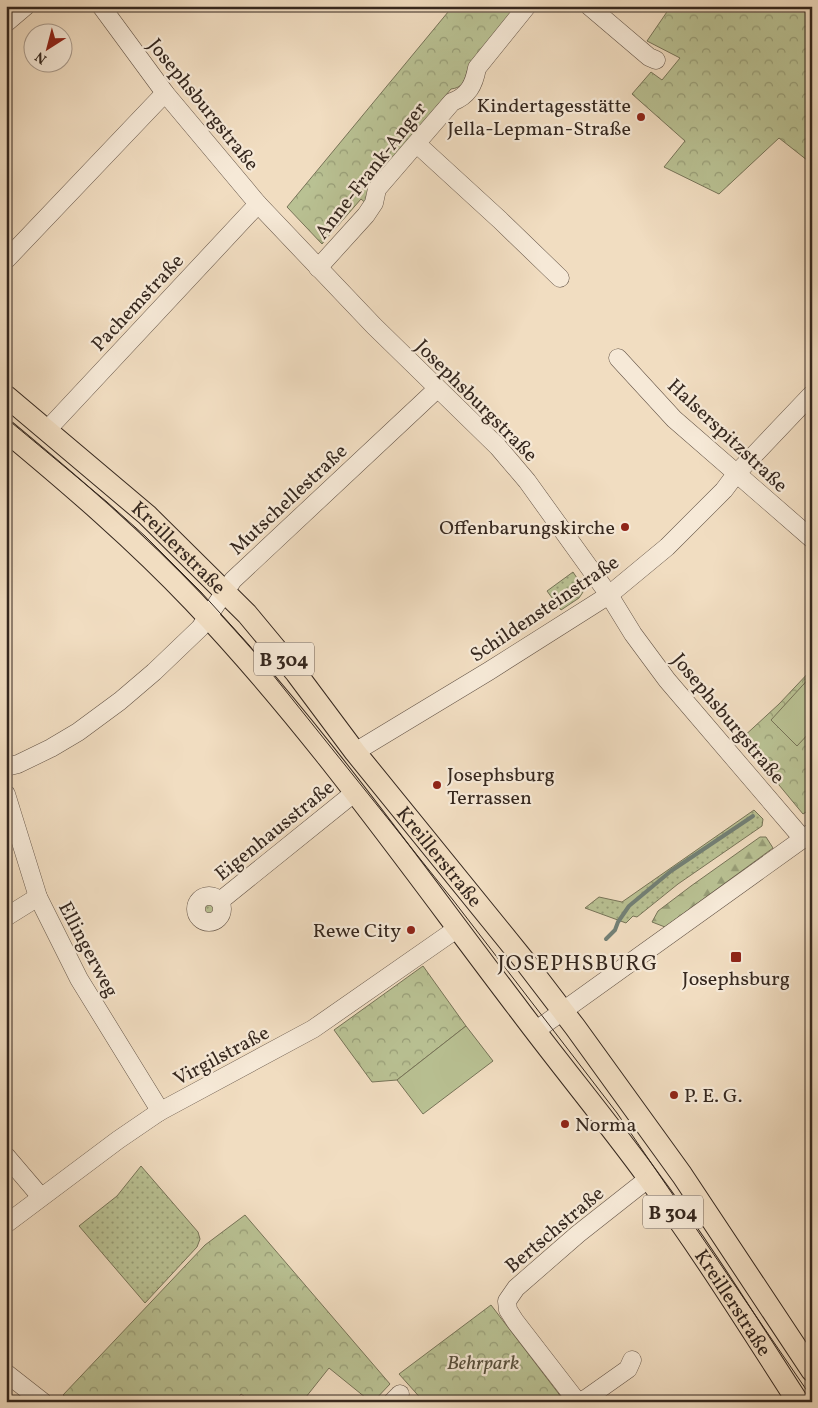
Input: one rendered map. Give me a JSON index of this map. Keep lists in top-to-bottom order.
{
  "streets": {
    "main road": ["Kreillerstraße", "B 304"],
    "street": [
      "Josephsburgstraße",
      "Anne-Frank-Anger",
      "Pachemstraße",
      "Halserspitzstraße",
      "Mutschellestraße",
      "Schildensteinstraße",
      "Eigenhausstraße",
      "Ellingerweg",
      "Virgilstraße",
      "Bertschstraße"
    ]
  },
  "crossings": [
    ["Josephsburgstraße", "Anne-Frank-Anger"],
    ["Josephsburgstraße", "Pachemstraße"],
    ["Josephsburgstraße", "Mutschellestraße"],
    ["Josephsburgstraße", "Schildensteinstraße"],
    ["Pachemstraße", "Kreillerstraße"],
    ["Halserspitzstraße", "Schildensteinstraße"],
    ["Mutschellestraße", "Kreillerstraße"],
    ["Kreillerstraße", "Schildensteinstraße"],
    ["Kreillerstraße", "Eigenhausstraße"],
    ["Kreillerstraße", "Virgilstraße"],
    ["Kreillerstraße", "Bertschstraße"],
    ["Ellingerweg", "Virgilstraße"]
  ],
  "districts": ["JOSEPHSBURG"],
  "parks": ["Behrpark"],
  "places": {
    "other": [
      "Kindertagesstätte Jella-Lepman-Straße",
      "Offenbarungskirche",
      "Josephsburg Terrassen",
      "Rewe City",
      "P. E. G.",
      "Norma"
    ],
    "transit": ["Josephsburg"]
  },
  "north": "bottom left"
}
